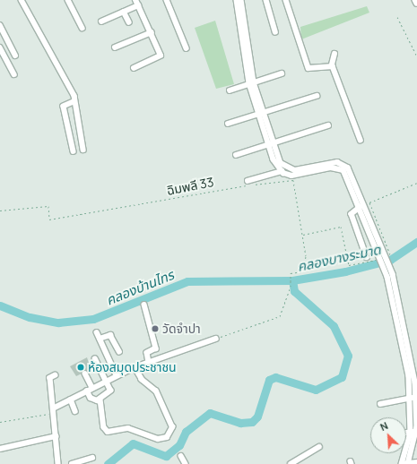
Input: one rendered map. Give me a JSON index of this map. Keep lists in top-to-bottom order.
{
  "streets": {
    "path": ["ฉิมพลี 33"]
  },
  "water": ["คลองบางระมาด", "คลองบ้านไทร"],
  "places": ["วัดจำปา", "ห้องสมุดประชาชน"],
  "north": "top left"
}
